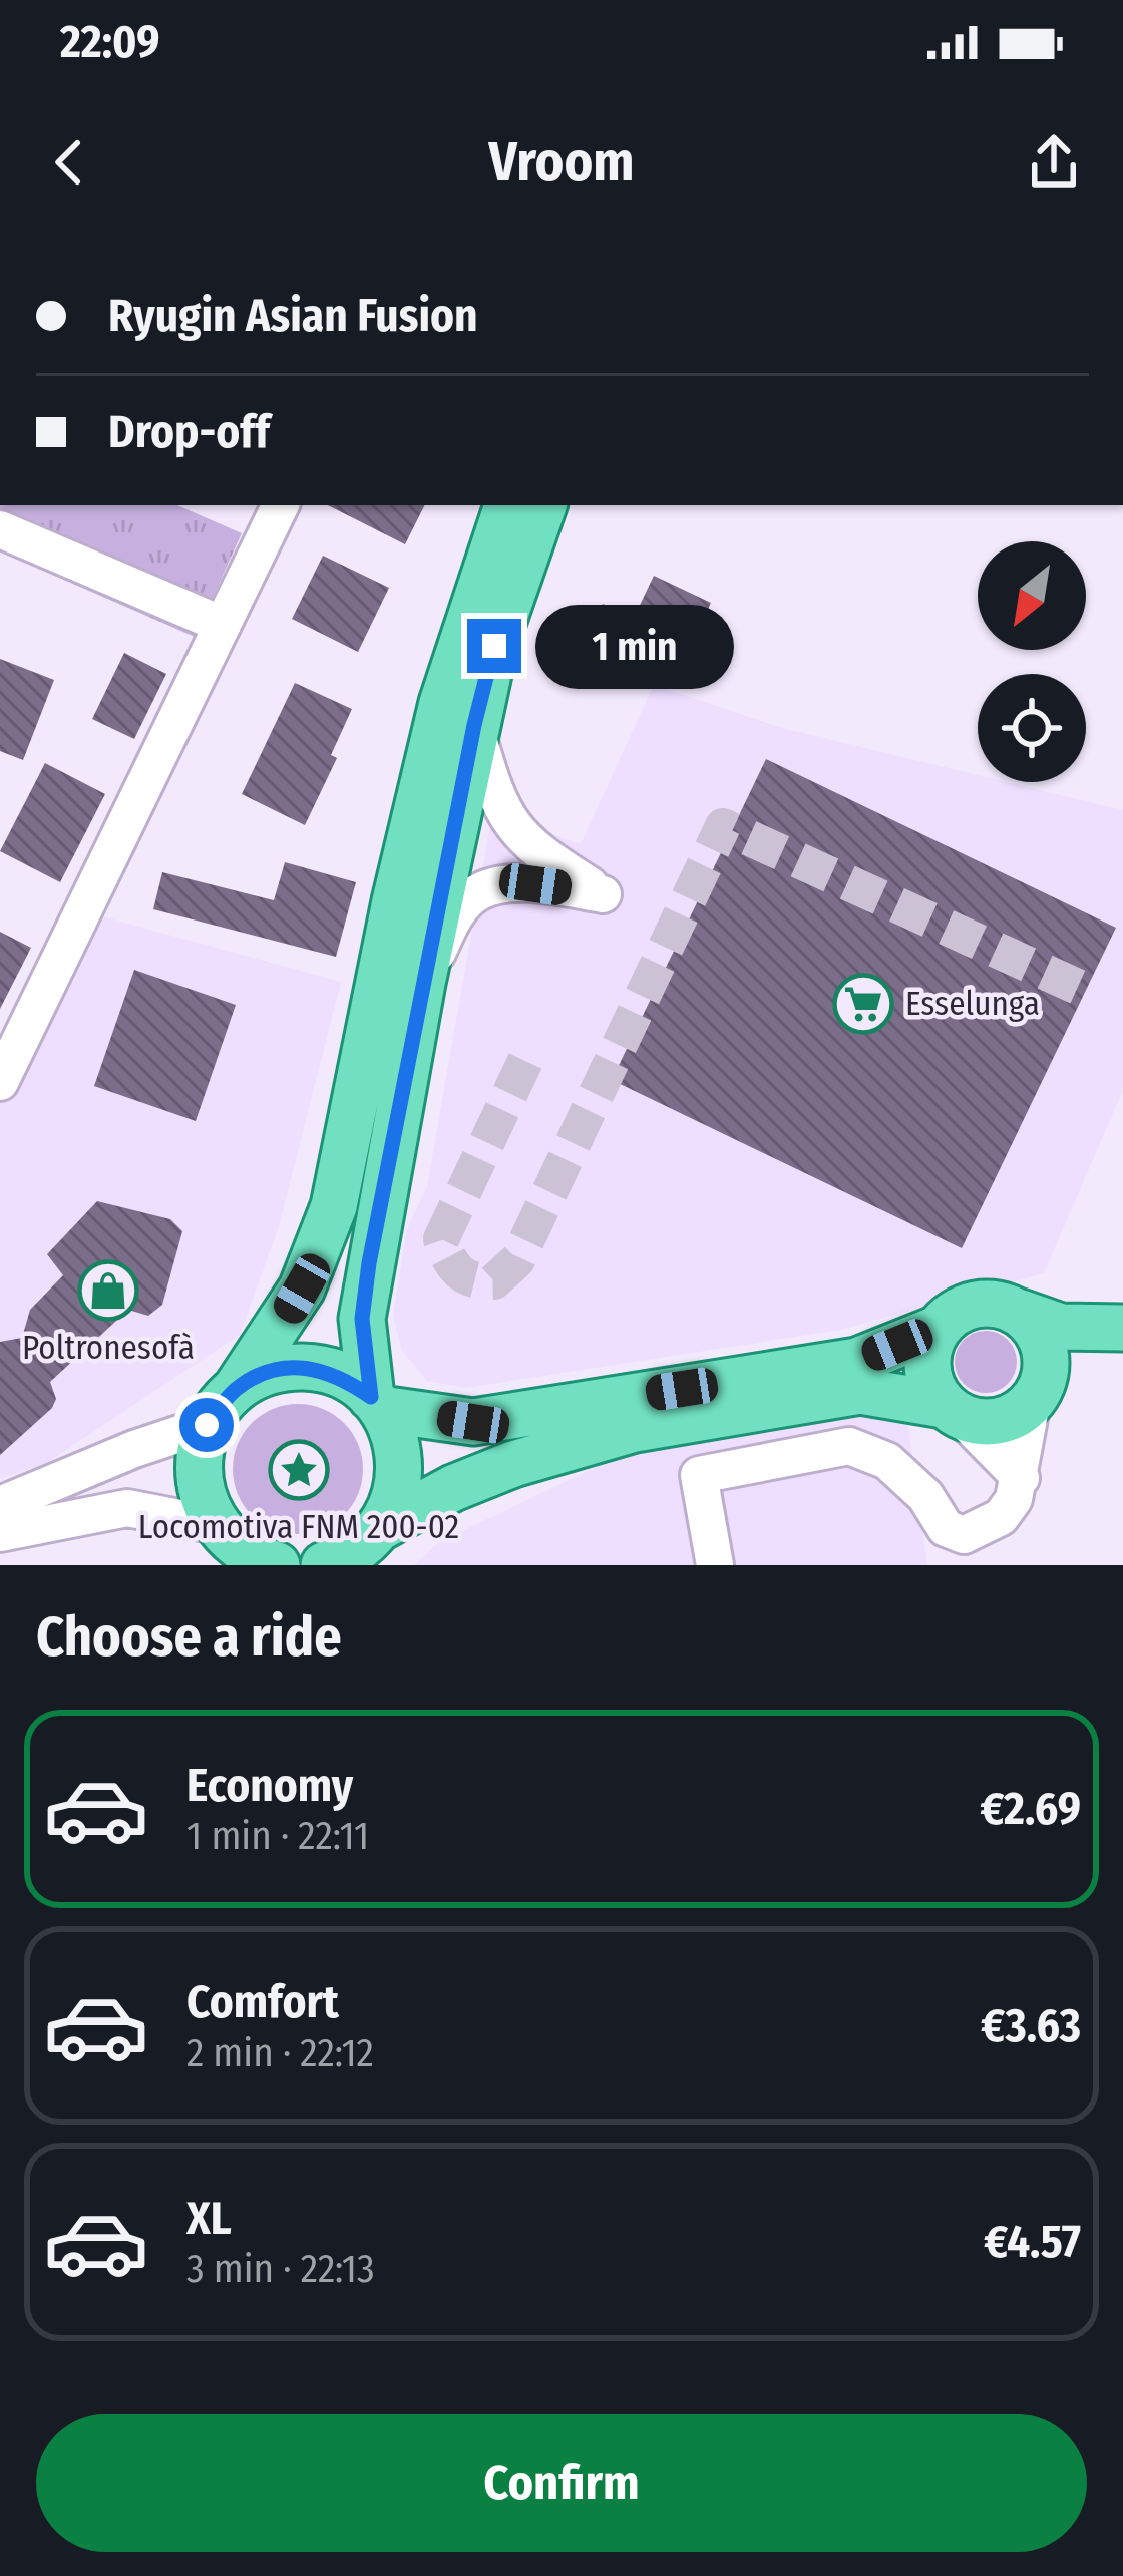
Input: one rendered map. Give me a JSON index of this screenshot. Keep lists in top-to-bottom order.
{
  "places": {
    "supermarket": ["Esselunga"],
    "shop": ["Poltronesofà"],
    "place": ["Locomotiva FNM 200-02"]
  },
  "north": "bottom left",
  "page": {
    "status": "22:09",
    "header": "Vroom",
    "banner": ["Ryugin Asian Fusion", "Drop-off"],
    "bubble": "1 min",
    "heading": "Choose a ride",
    "list": [
      {
        "name": "Economy",
        "note": "1 min · 22:11",
        "value": "€2.69"
      },
      {
        "name": "Comfort",
        "note": "2 min · 22:12",
        "value": "€3.63"
      },
      {
        "name": "XL",
        "note": "3 min · 22:13",
        "value": "€4.57"
      }
    ],
    "buttons": "Confirm"
  }
}
